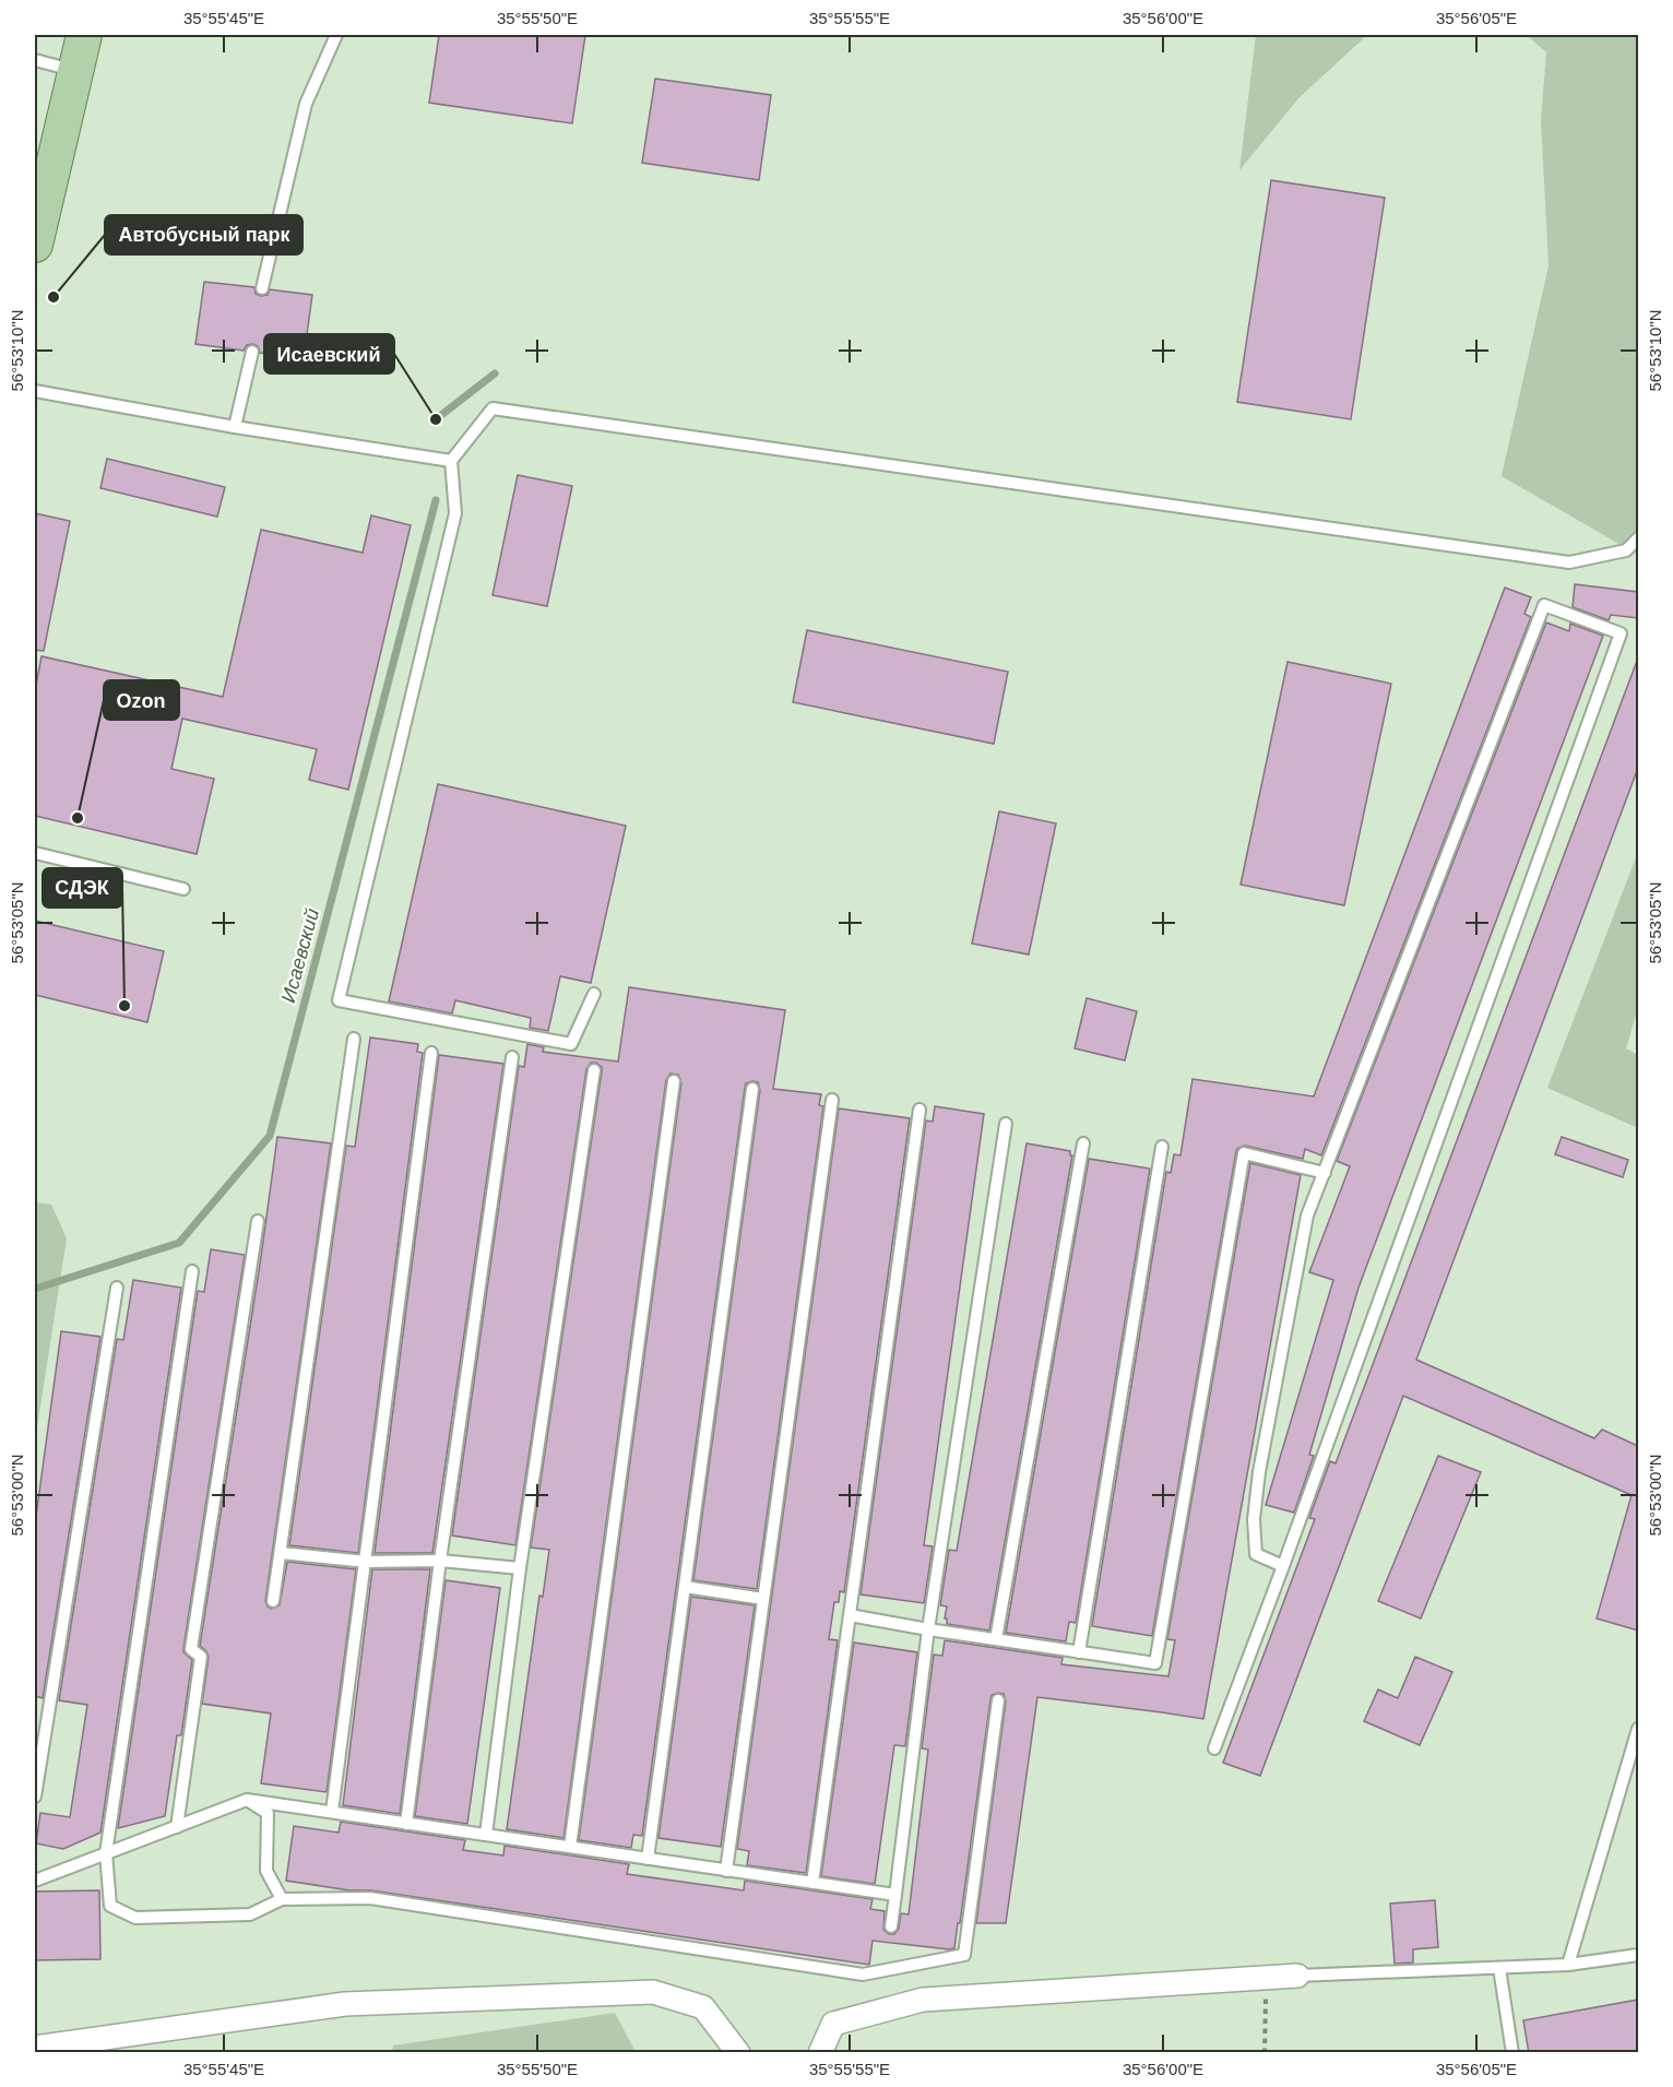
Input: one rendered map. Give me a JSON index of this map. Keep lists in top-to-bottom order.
{
  "water": ["Исаевский"],
  "places": [
    "Автобусный парк",
    "Исаевский",
    "Ozon",
    "СДЭК"
  ],
  "coordinates": [
    "35°55'45\"E",
    "35°55'50\"E",
    "35°55'55\"E",
    "35°56'00\"E",
    "35°56'05\"E",
    "56°53'10\"N",
    "56°53'05\"N",
    "56°53'00\"N"
  ]
}
